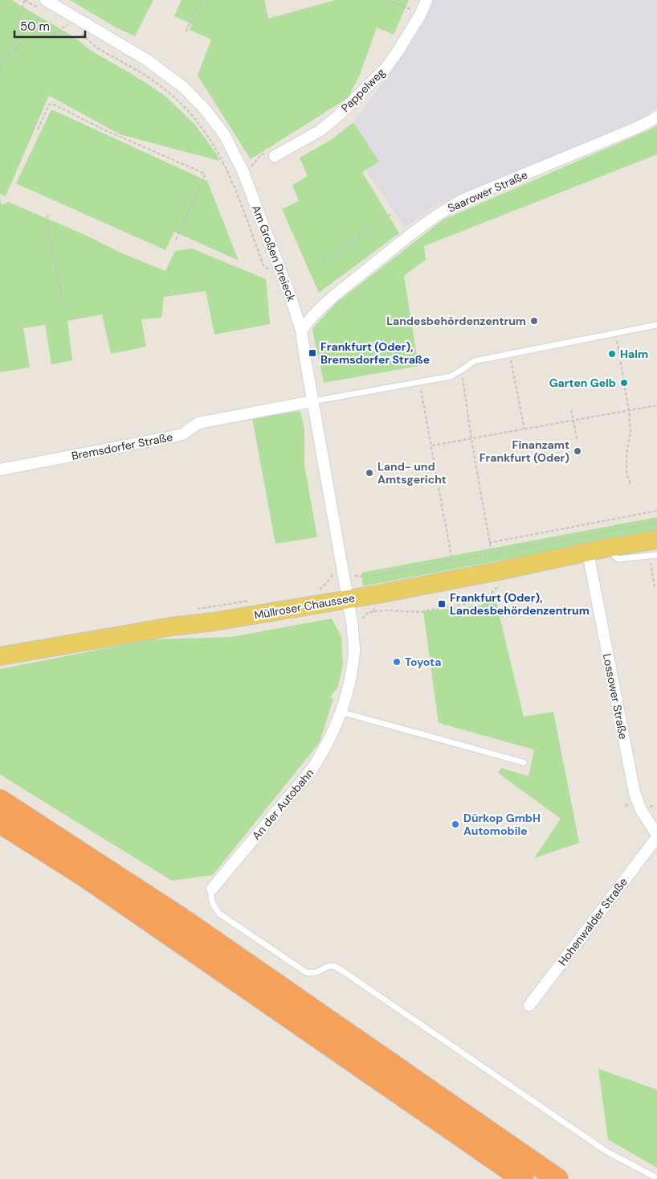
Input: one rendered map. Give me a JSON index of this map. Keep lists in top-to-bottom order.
{
  "streets": {
    "main road": ["Müllroser Chaussee"],
    "street": [
      "Pappelweg",
      "Saarower Straße",
      "Am Großen Dreieck",
      "Bremsdorfer Straße",
      "Lossower Straße",
      "An der Autobahn",
      "Hohenwalder Straße"
    ]
  },
  "crossings": [
    ["Saarower Straße", "Am Großen Dreieck"],
    ["Am Großen Dreieck", "Bremsdorfer Straße"],
    ["Am Großen Dreieck", "Müllroser Chaussee"],
    ["Am Großen Dreieck", "An der Autobahn"],
    ["Müllroser Chaussee", "Lossower Straße"],
    ["Müllroser Chaussee", "An der Autobahn"]
  ],
  "places": {
    "other": [
      "Landesbehördenzentrum",
      "Halm",
      "Garten Gelb",
      "Finanzamt Frankfurt (Oder)",
      "Land- und Amtsgericht",
      "Toyota",
      "Dürkop GmbH Automobile"
    ],
    "transit": ["Frankfurt (Oder), Bremsdorfer Straße", "Frankfurt (Oder), Landesbehördenzentrum"]
  },
  "scale_bar": "50 m"
}
